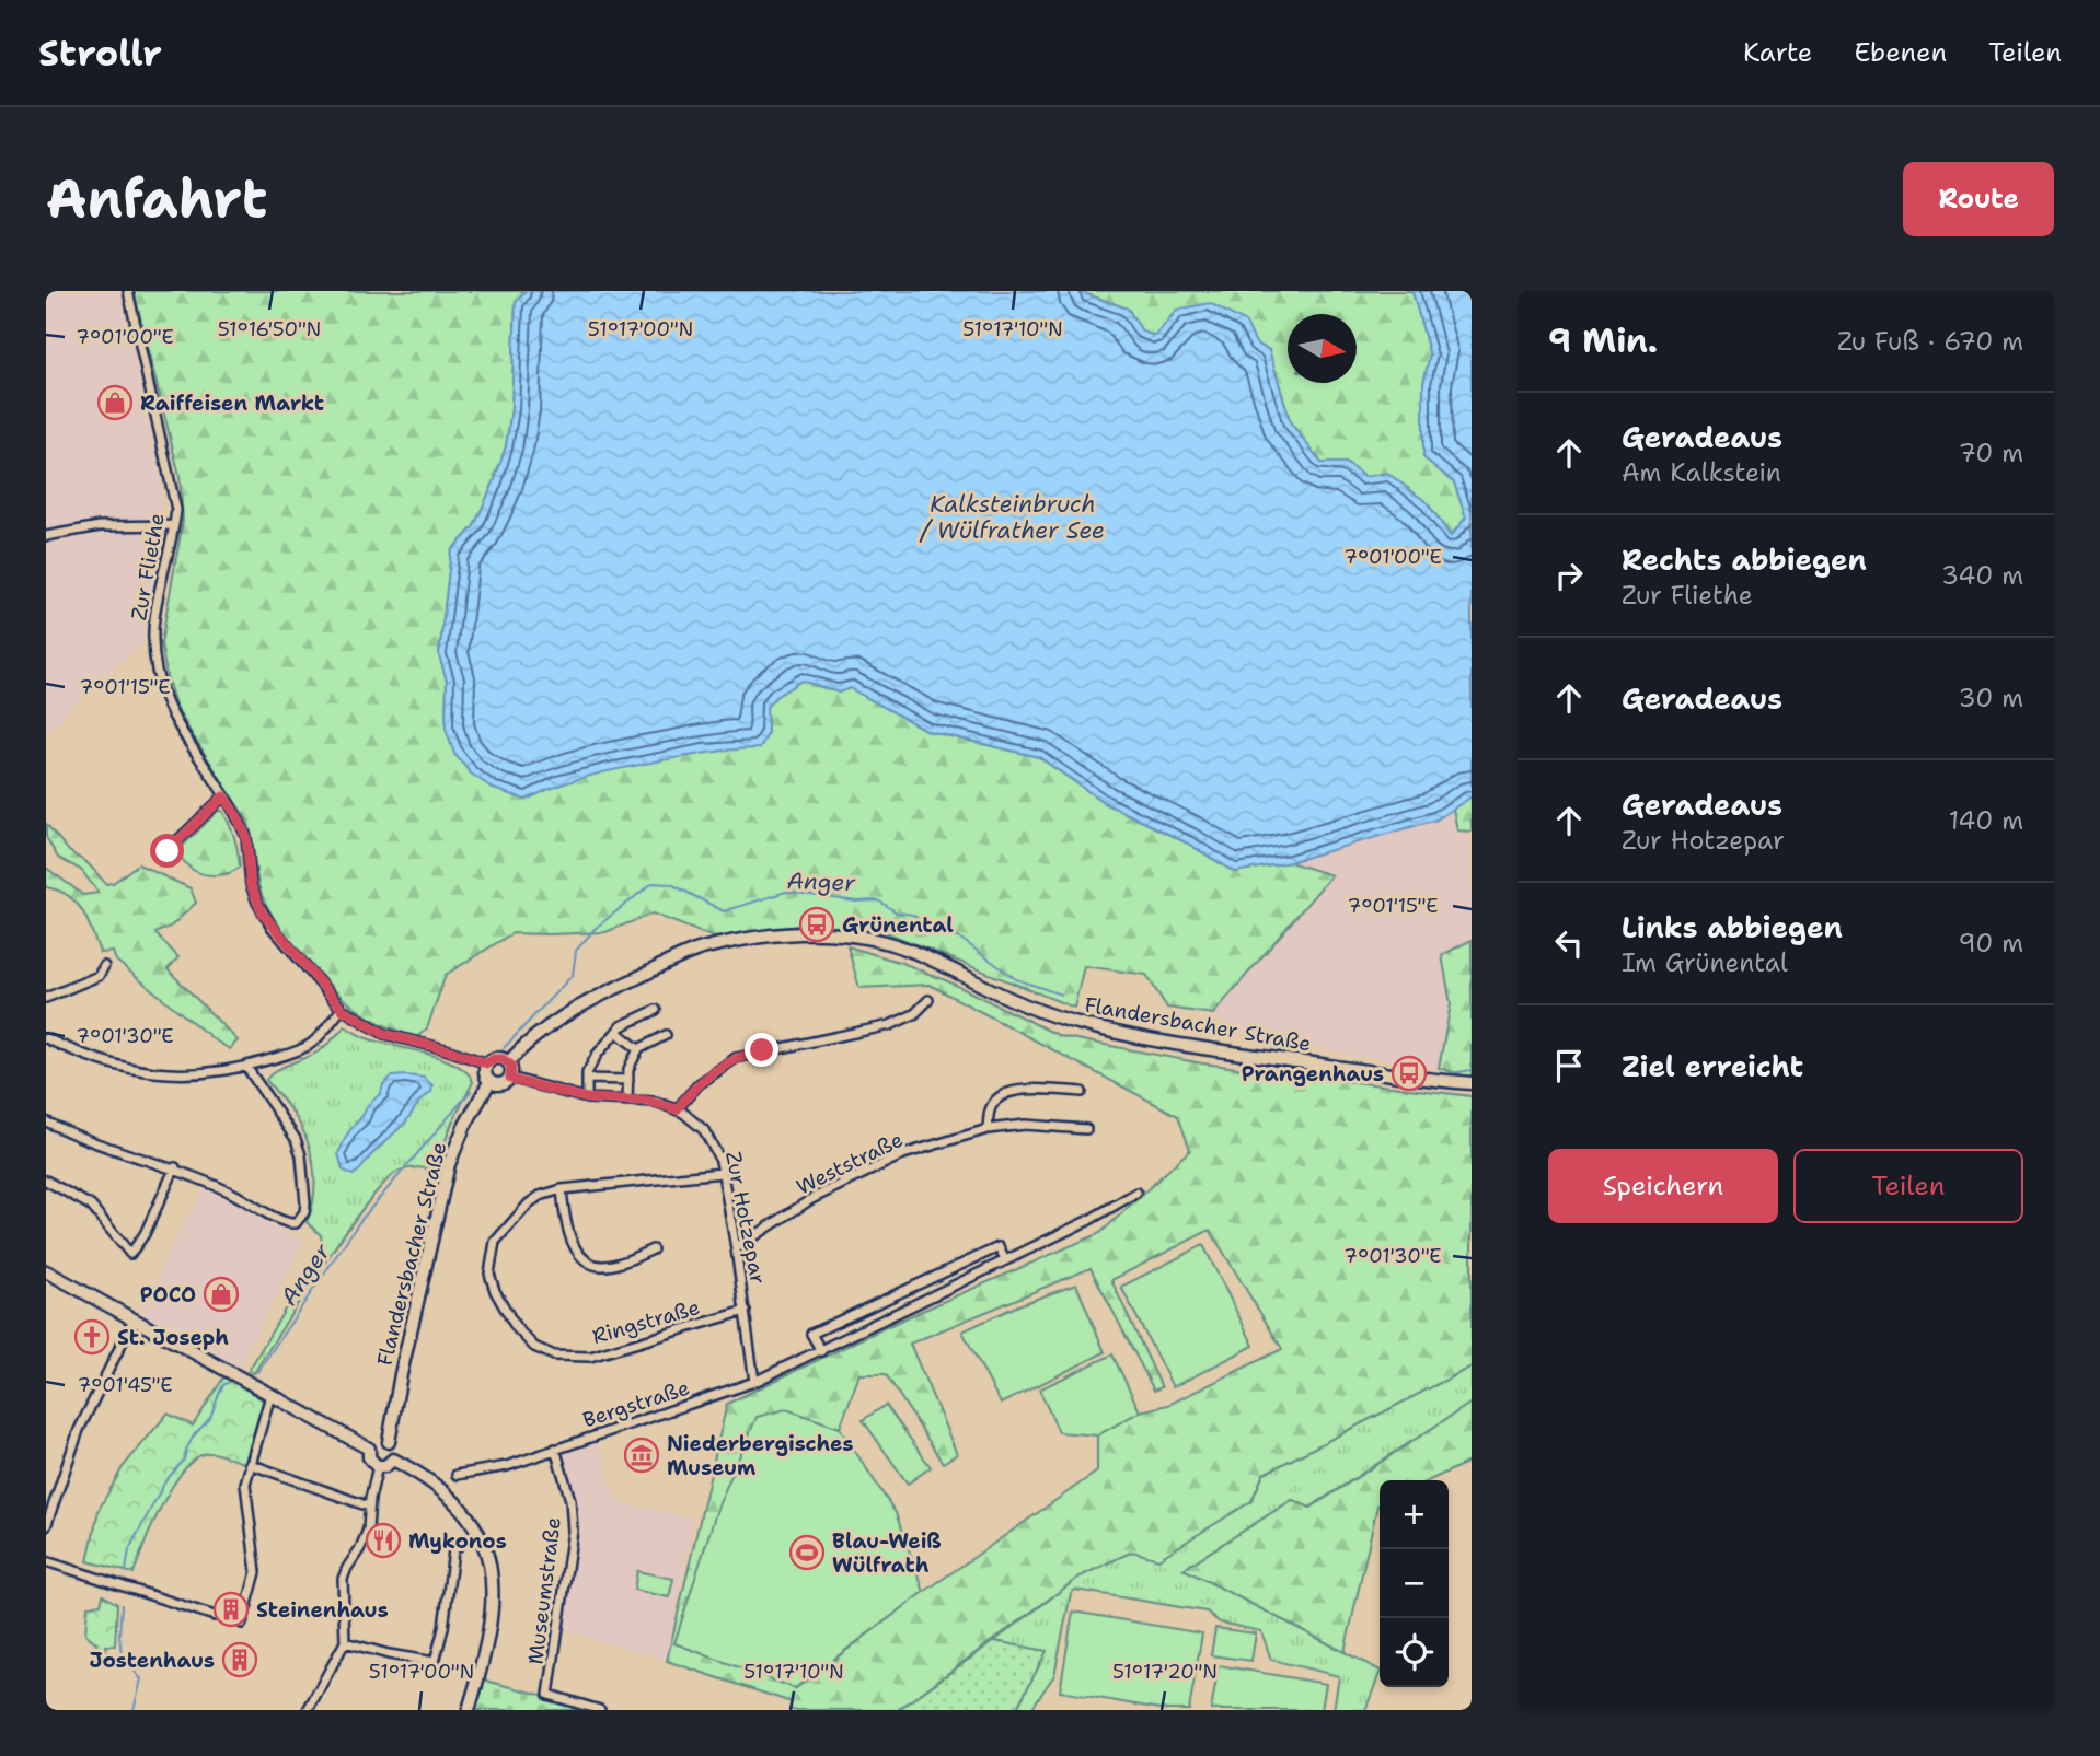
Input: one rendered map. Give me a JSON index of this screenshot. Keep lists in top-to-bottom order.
{
  "streets": {
    "street": [
      "Zur Fliethe",
      "Flandersbacher Straße",
      "Weststraße",
      "Zur Hotzepar",
      "Ringstraße",
      "Bergstraße",
      "Museumstraße"
    ]
  },
  "crossings": [
    ["Zur Fliethe", "Flandersbacher Straße"],
    ["Zur Fliethe", "Zur Hotzepar"],
    ["Flandersbacher Straße", "Zur Hotzepar"],
    ["Weststraße", "Zur Hotzepar"],
    ["Zur Hotzepar", "Ringstraße"],
    ["Zur Hotzepar", "Bergstraße"],
    ["Bergstraße", "Museumstraße"]
  ],
  "water": ["Kalksteinbruch / Wülfrather See", "Anger"],
  "places": {
    "shop": ["Raiffeisen Markt", "POCO"],
    "bus stop": ["Grünental", "Prangenhaus"],
    "church": ["St. Joseph"],
    "museum": ["Niederbergisches Museum"],
    "restaurant": ["Mykonos"],
    "sports": ["Blau-Weiß Wülfrath"],
    "building": ["Steinenhaus", "Jostenhaus"]
  },
  "north": "right",
  "page": {
    "header": "Strollr",
    "nav": ["Karte", "Ebenen", "Teilen"],
    "buttons": [
      "Route",
      ["Speichern", "Teilen"]
    ],
    "title": "Anfahrt",
    "heading": ["9 Min.", "Zu Fuß · 670 m"],
    "list": [
      ["Geradeaus", "Am Kalkstein", "70 m"],
      ["Rechts abbiegen", "Zur Fliethe", "340 m"],
      ["Geradeaus", "30 m"],
      ["Geradeaus", "Zur Hotzepar", "140 m"],
      ["Links abbiegen", "Im Grünental", "90 m"],
      "Ziel erreicht"
    ],
    "map_buttons": ["+", "−"]
  },
  "coordinates": [
    "51°16'50\"N",
    "51°17'00\"N",
    "51°17'10\"N",
    "7°01'00\"E",
    "7°01'15\"E",
    "7°01'30\"E",
    "7°01'45\"E",
    "51°17'20\"N"
  ]
}
